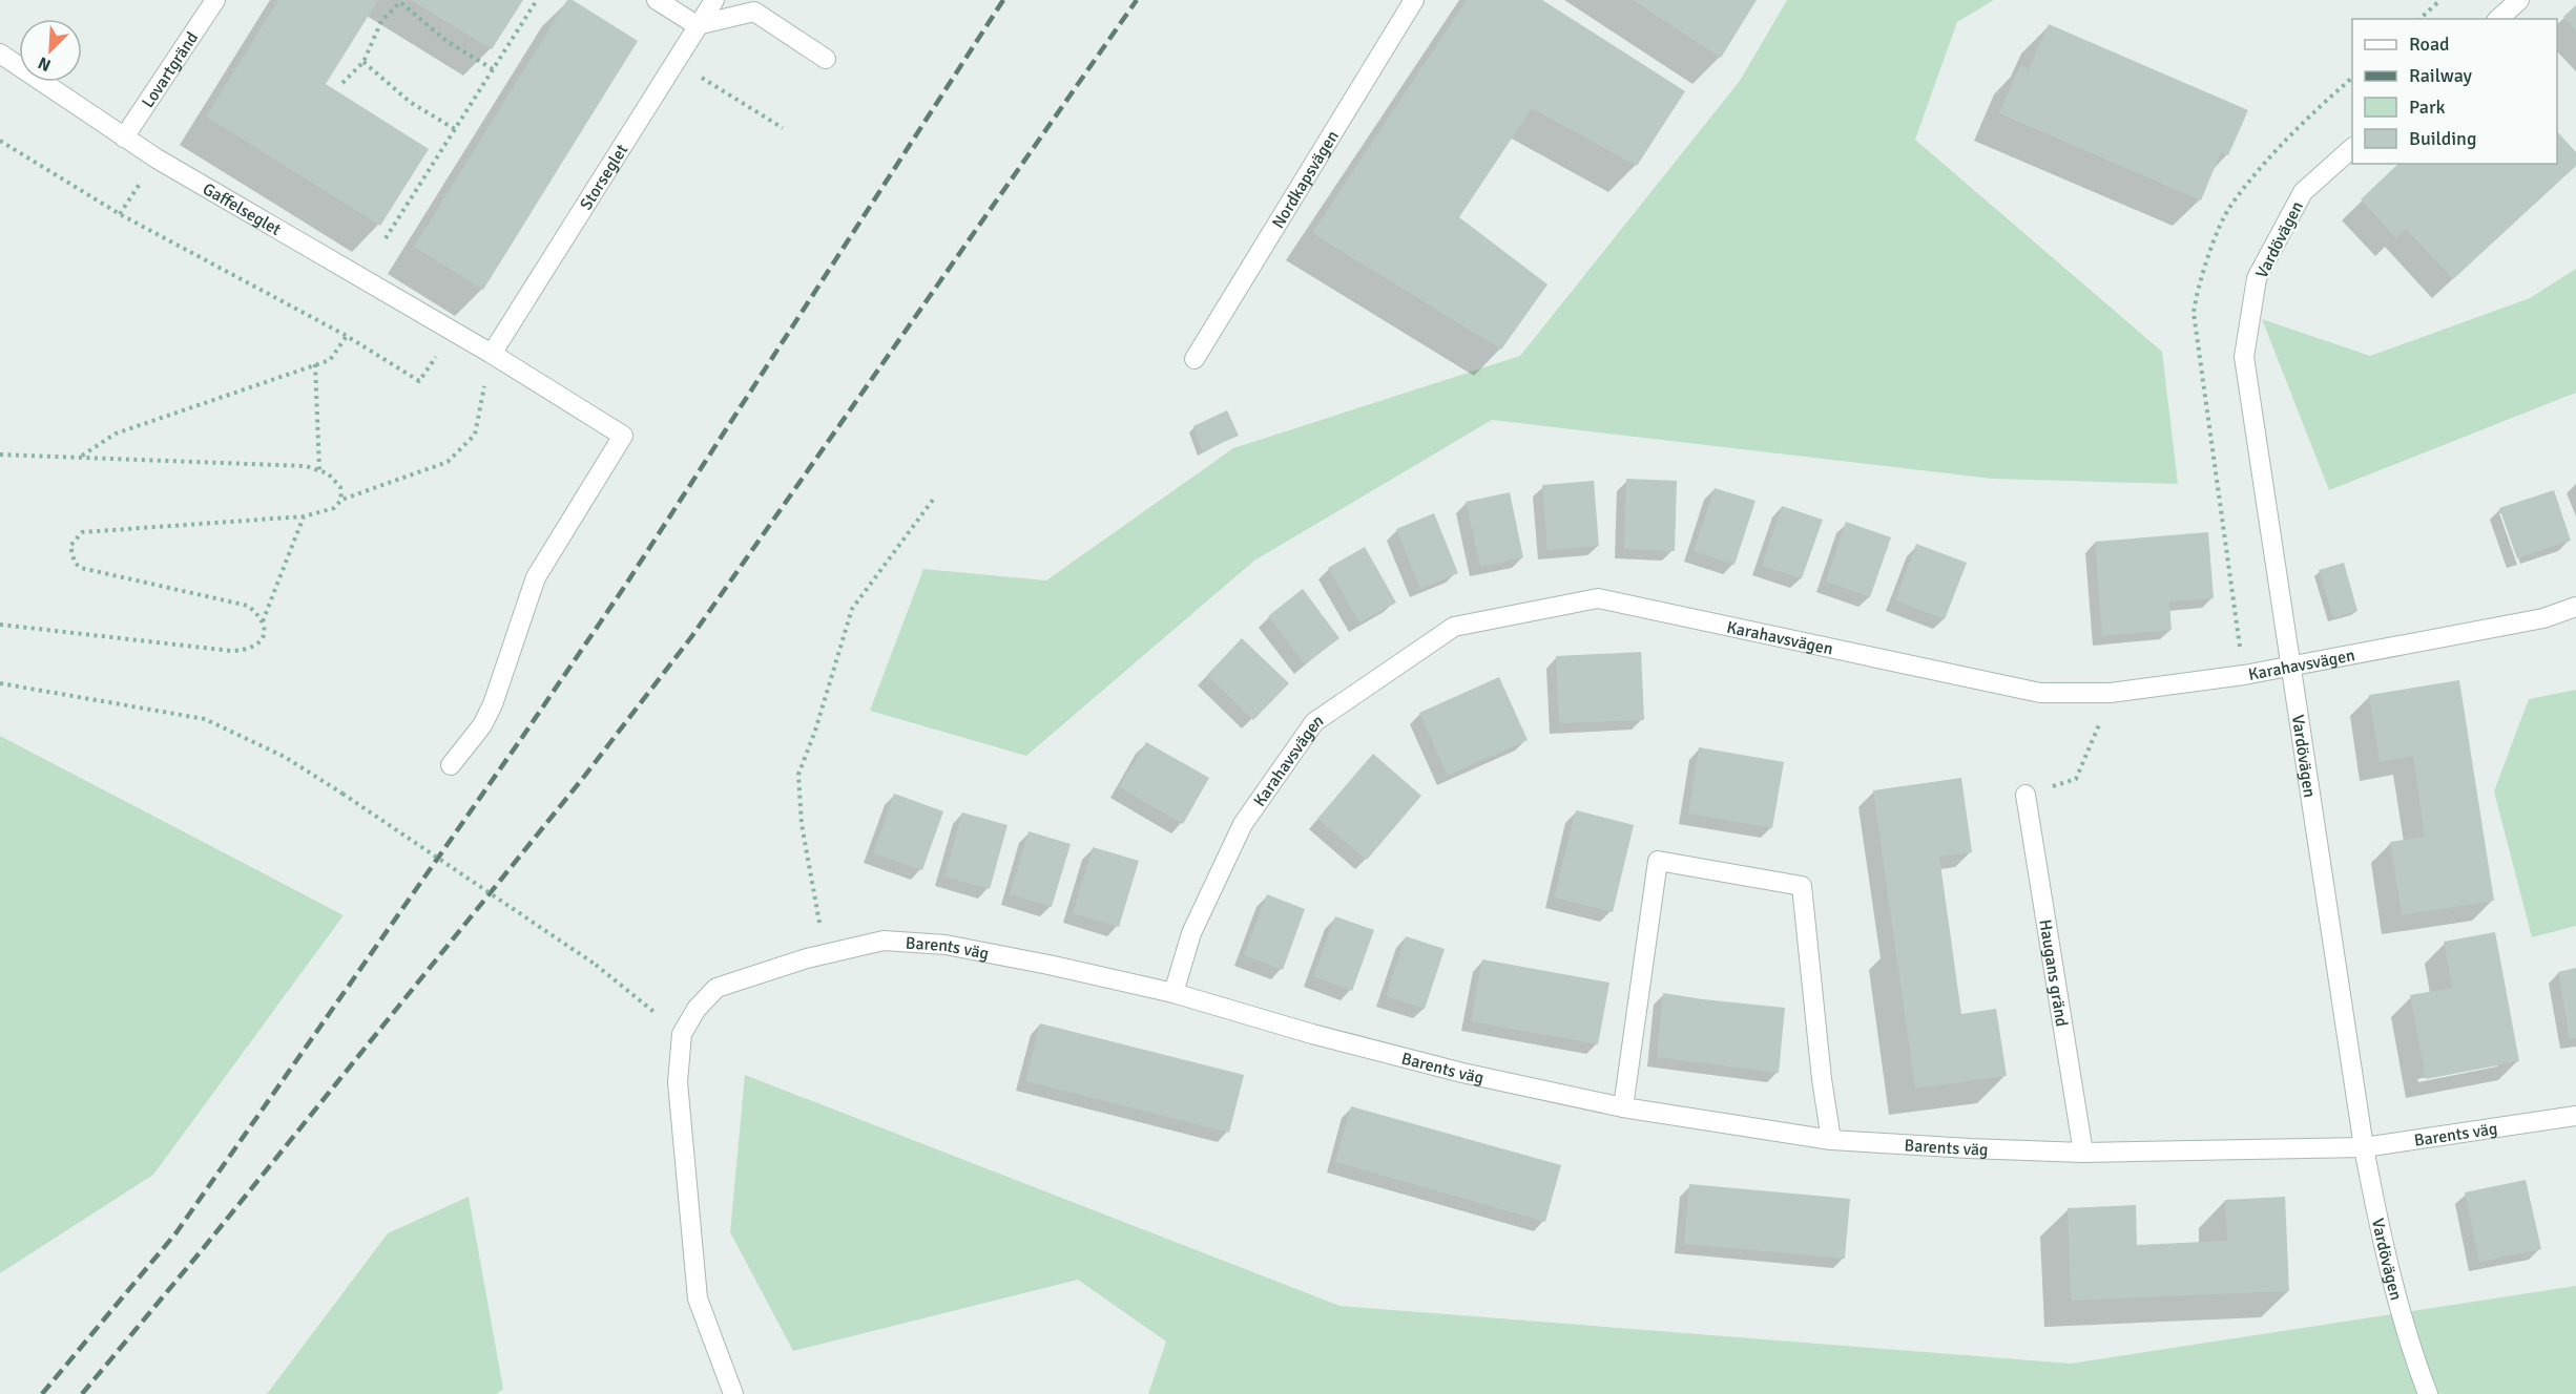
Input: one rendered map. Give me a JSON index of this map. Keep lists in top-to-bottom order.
{
  "streets": {
    "street": [
      "Lovartgränd",
      "Storseglet",
      "Nordkapsvägen",
      "Gaffelseglet",
      "Vardövägen",
      "Karahavsvägen",
      "Barents väg",
      "Haugans gränd"
    ]
  },
  "crossings": [
    ["Lovartgränd", "Gaffelseglet"],
    ["Storseglet", "Gaffelseglet"],
    ["Vardövägen", "Karahavsvägen"],
    ["Vardövägen", "Barents väg"],
    ["Karahavsvägen", "Barents väg"],
    ["Barents väg", "Haugans gränd"]
  ],
  "legend": [
    "Road",
    "Railway",
    "Park",
    "Building"
  ],
  "north": "bottom left"
}
